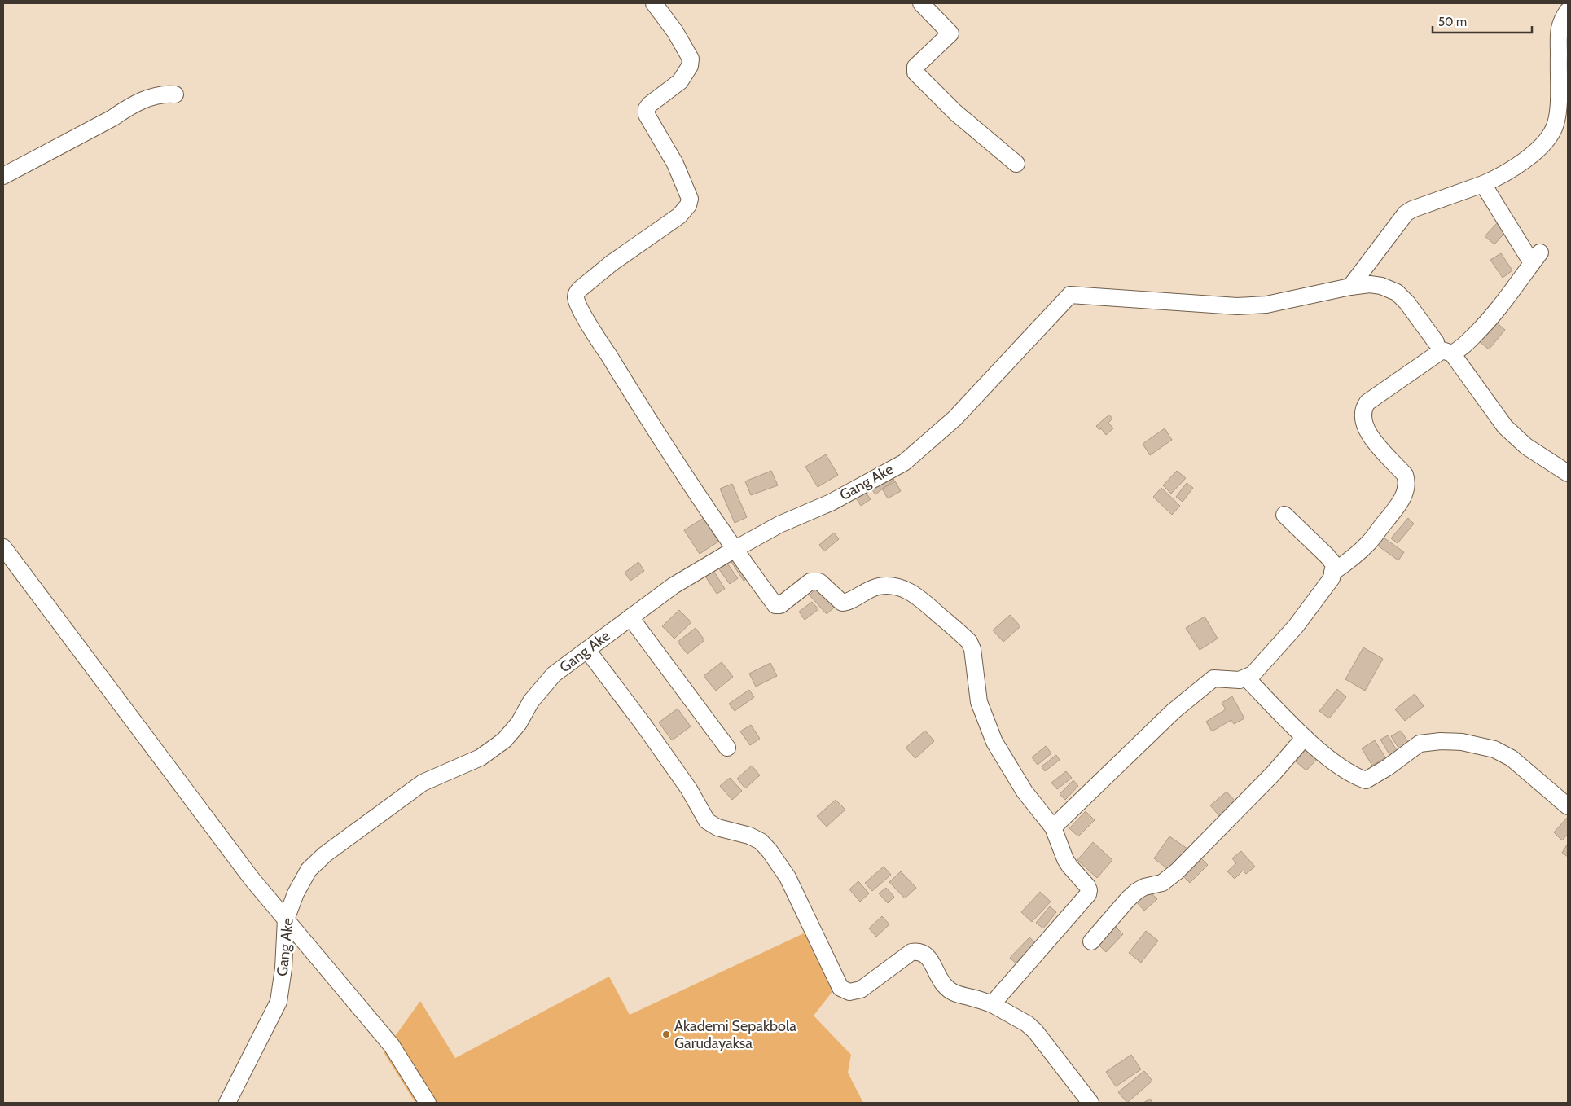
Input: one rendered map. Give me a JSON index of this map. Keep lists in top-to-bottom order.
{
  "streets": {
    "street": ["Gang Ake"]
  },
  "places": ["Akademi Sepakbola Garudayaksa"],
  "scale_bar": "50 m"
}
